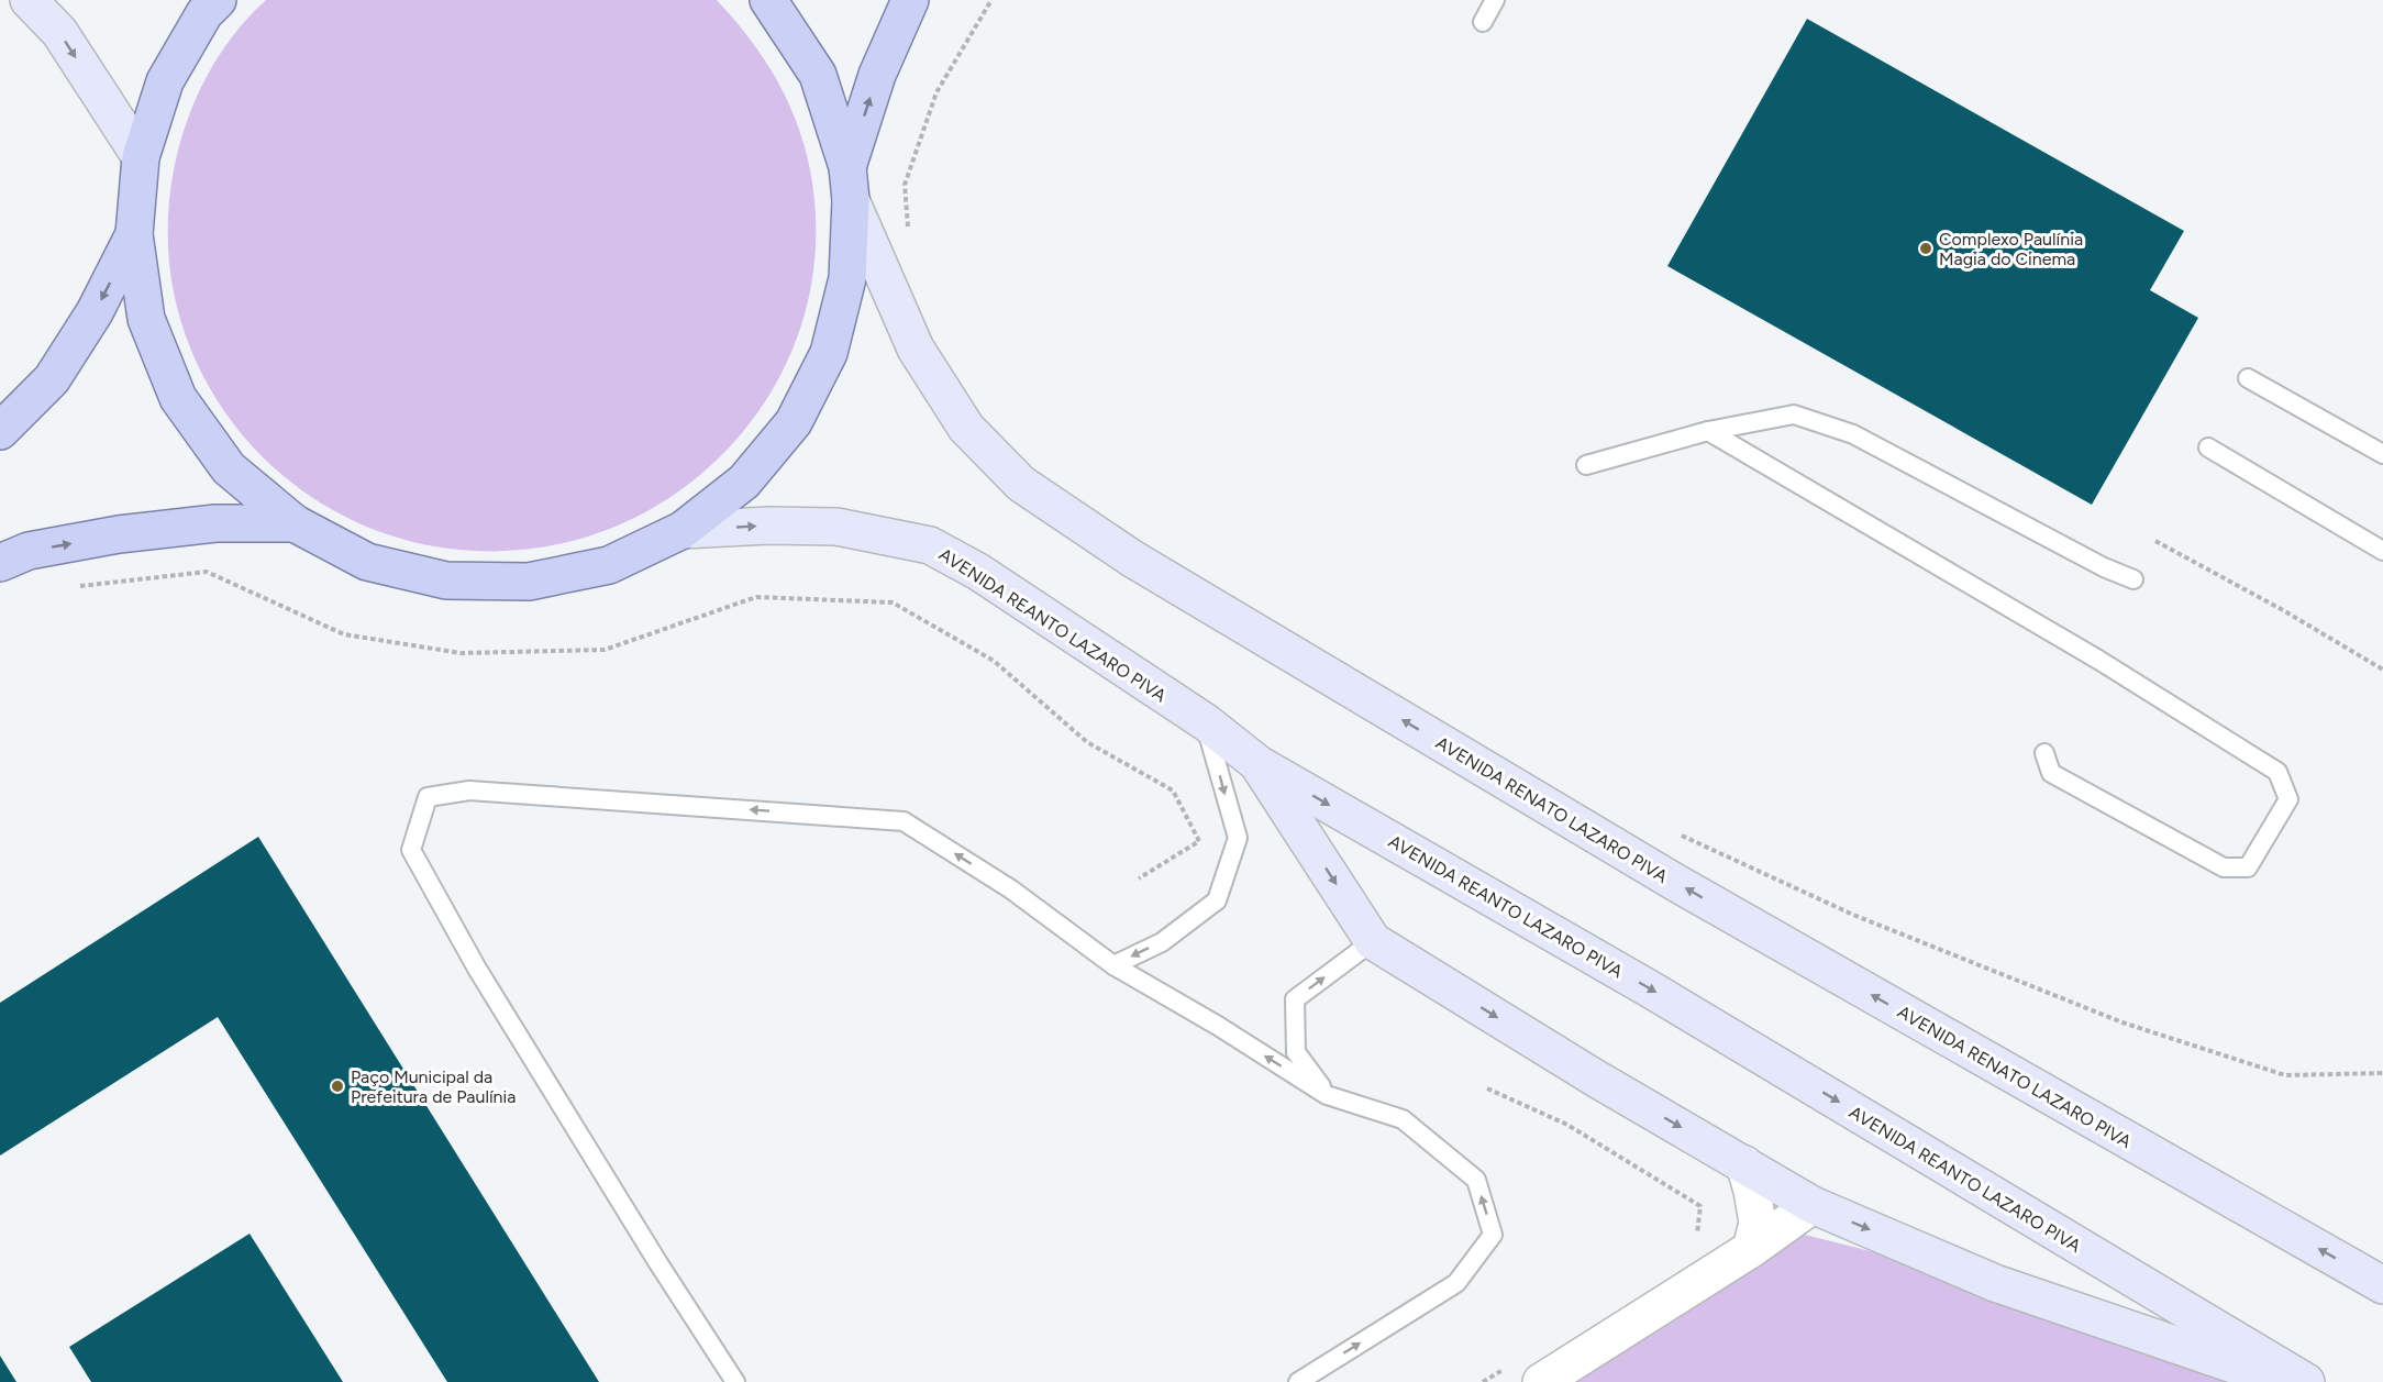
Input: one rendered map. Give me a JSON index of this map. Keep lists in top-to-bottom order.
{
  "streets": {
    "main road": ["AVENIDA REANTO LAZARO PIVA", "AVENIDA RENATO LAZARO PIVA"]
  },
  "places": ["Complexo Paulínia Magia do Cinema", "Paço Municipal da Prefeitura de Paulínia"]
}
